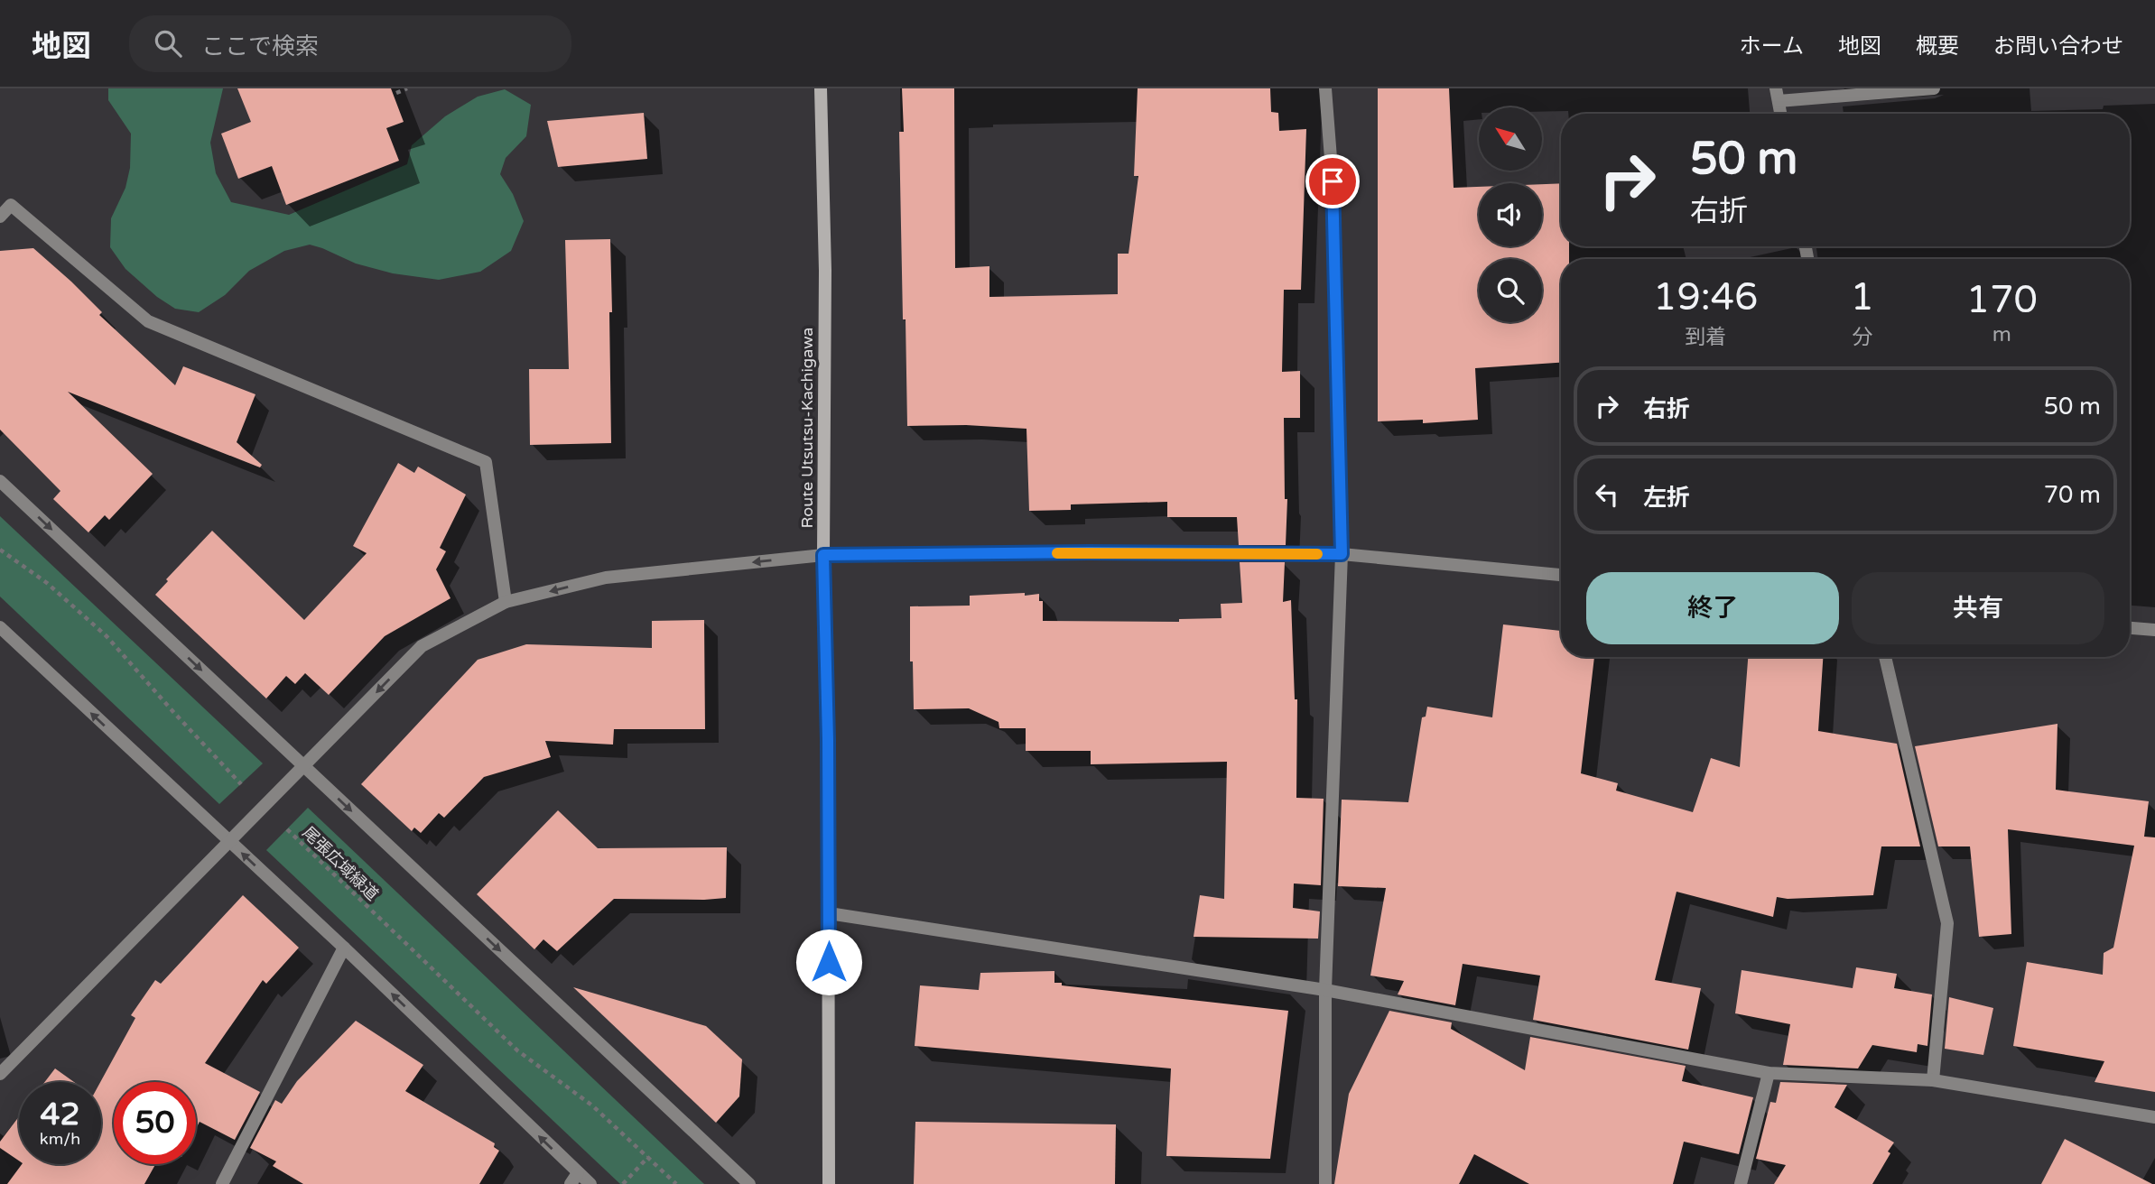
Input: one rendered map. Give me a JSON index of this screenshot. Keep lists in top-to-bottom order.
{
  "streets": {
    "main road": ["Route Utsutsu-Kachigawa"],
    "path": ["尾張広域緑道"]
  },
  "north": "top left",
  "page": {
    "header": "地図",
    "search": "ここで検索",
    "nav": [
      "ホーム",
      "地図",
      "概要",
      "お問い合わせ"
    ],
    "turn": ["50 m", "右折"],
    "eta": [
      "19:46",
      "到着",
      "1",
      "分",
      "170",
      "m"
    ],
    "list": [
      {
        "name": "右折",
        "value": "50 m"
      },
      {
        "name": "左折",
        "value": "70 m"
      }
    ],
    "buttons": ["終了", "共有"],
    "speed": "42 km/h",
    "limit": "50"
  }
}
